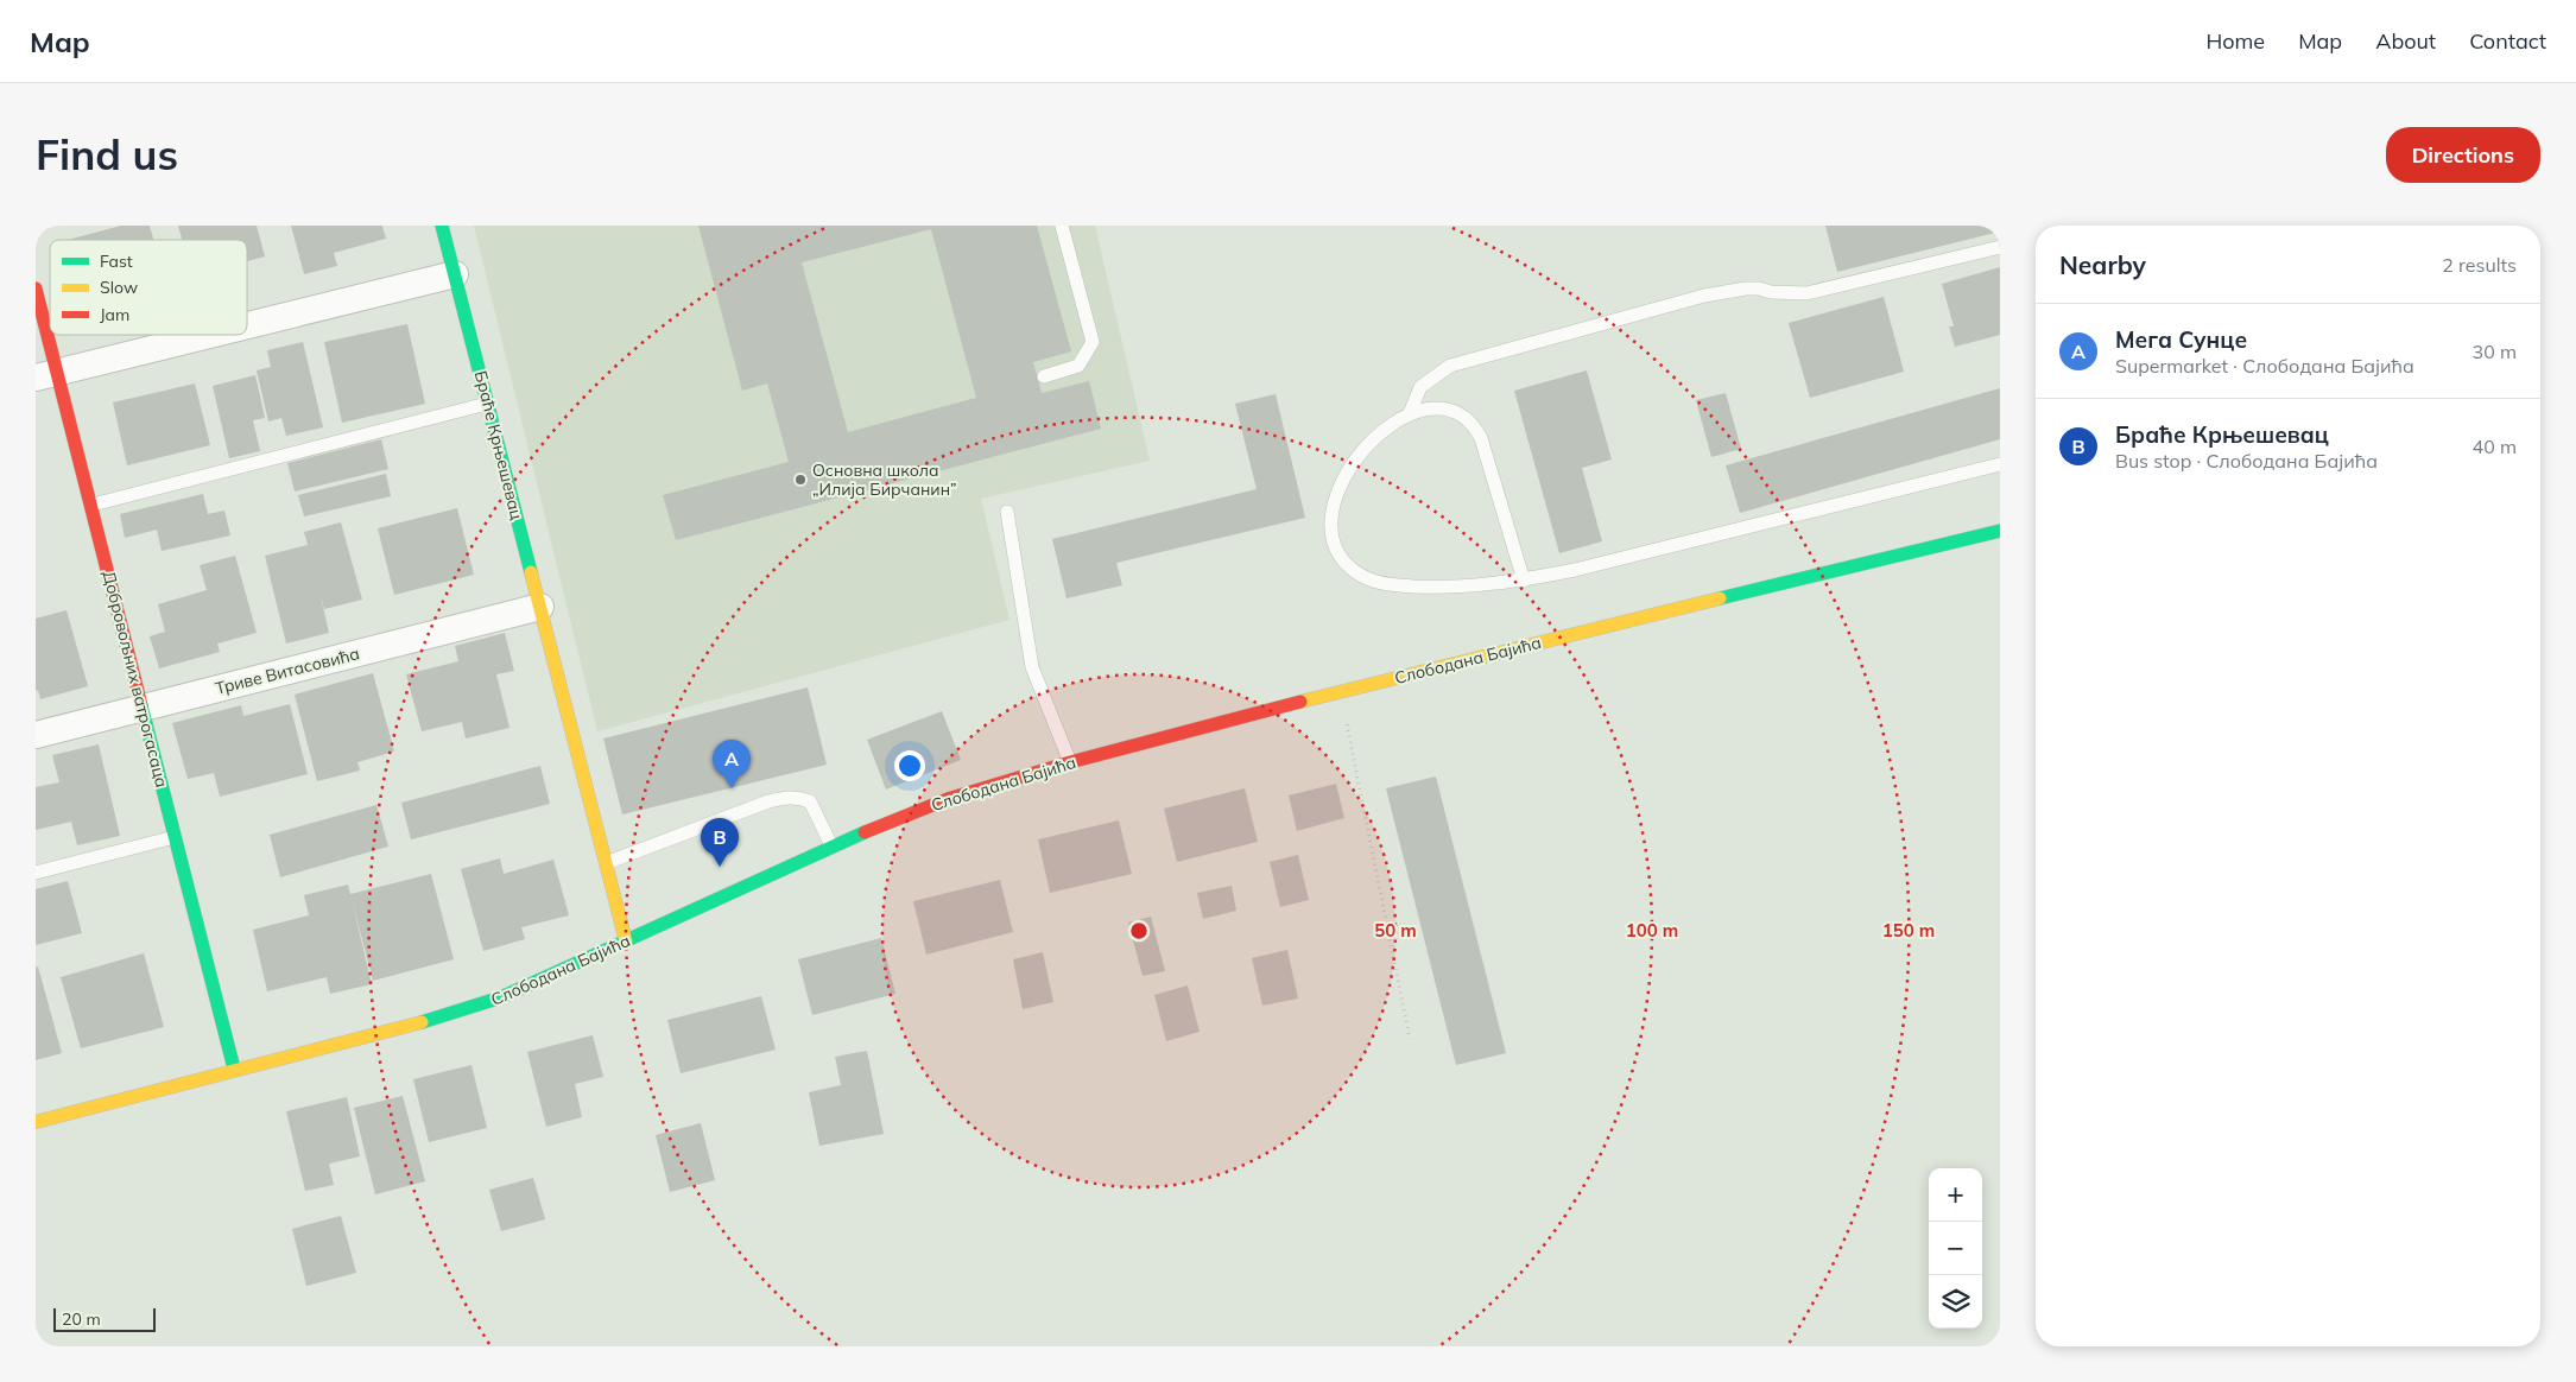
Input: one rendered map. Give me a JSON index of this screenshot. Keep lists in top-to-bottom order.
{
  "streets": {
    "street": [
      "Браће Крњешевац",
      "Слободана Бајића",
      "Триве Витасовића",
      "Добровољних ватрогасаца"
    ]
  },
  "crossings": [
    ["Браће Крњешевац", "Слободана Бајића"],
    ["Браће Крњешевац", "Триве Витасовића"],
    ["Слободана Бајића", "Добровољних ватрогасаца"],
    ["Триве Витасовића", "Добровољних ватрогасаца"]
  ],
  "places": ["Основна школа „Илија Бирчанин”"],
  "legend": ["Fast", "Slow", "Jam"],
  "scale_bar": "20 m",
  "page": {
    "header": "Map",
    "nav": [
      "Home",
      "Map",
      "About",
      "Contact"
    ],
    "buttons": "Directions",
    "title": "Find us",
    "heading": ["Nearby", "2 results"],
    "list": [
      {
        "mark": "A",
        "name": "Мега Сунце",
        "note": "Supermarket · Слободана Бајића",
        "value": "30 m"
      },
      {
        "mark": "B",
        "name": "Браће Крњешевац",
        "note": "Bus stop · Слободана Бајића",
        "value": "40 m"
      }
    ],
    "pins": ["A", "B"],
    "map_buttons": ["+", "−"],
    "scale": "20 m"
  },
  "rings": ["50 m", "100 m", "150 m"]
}
